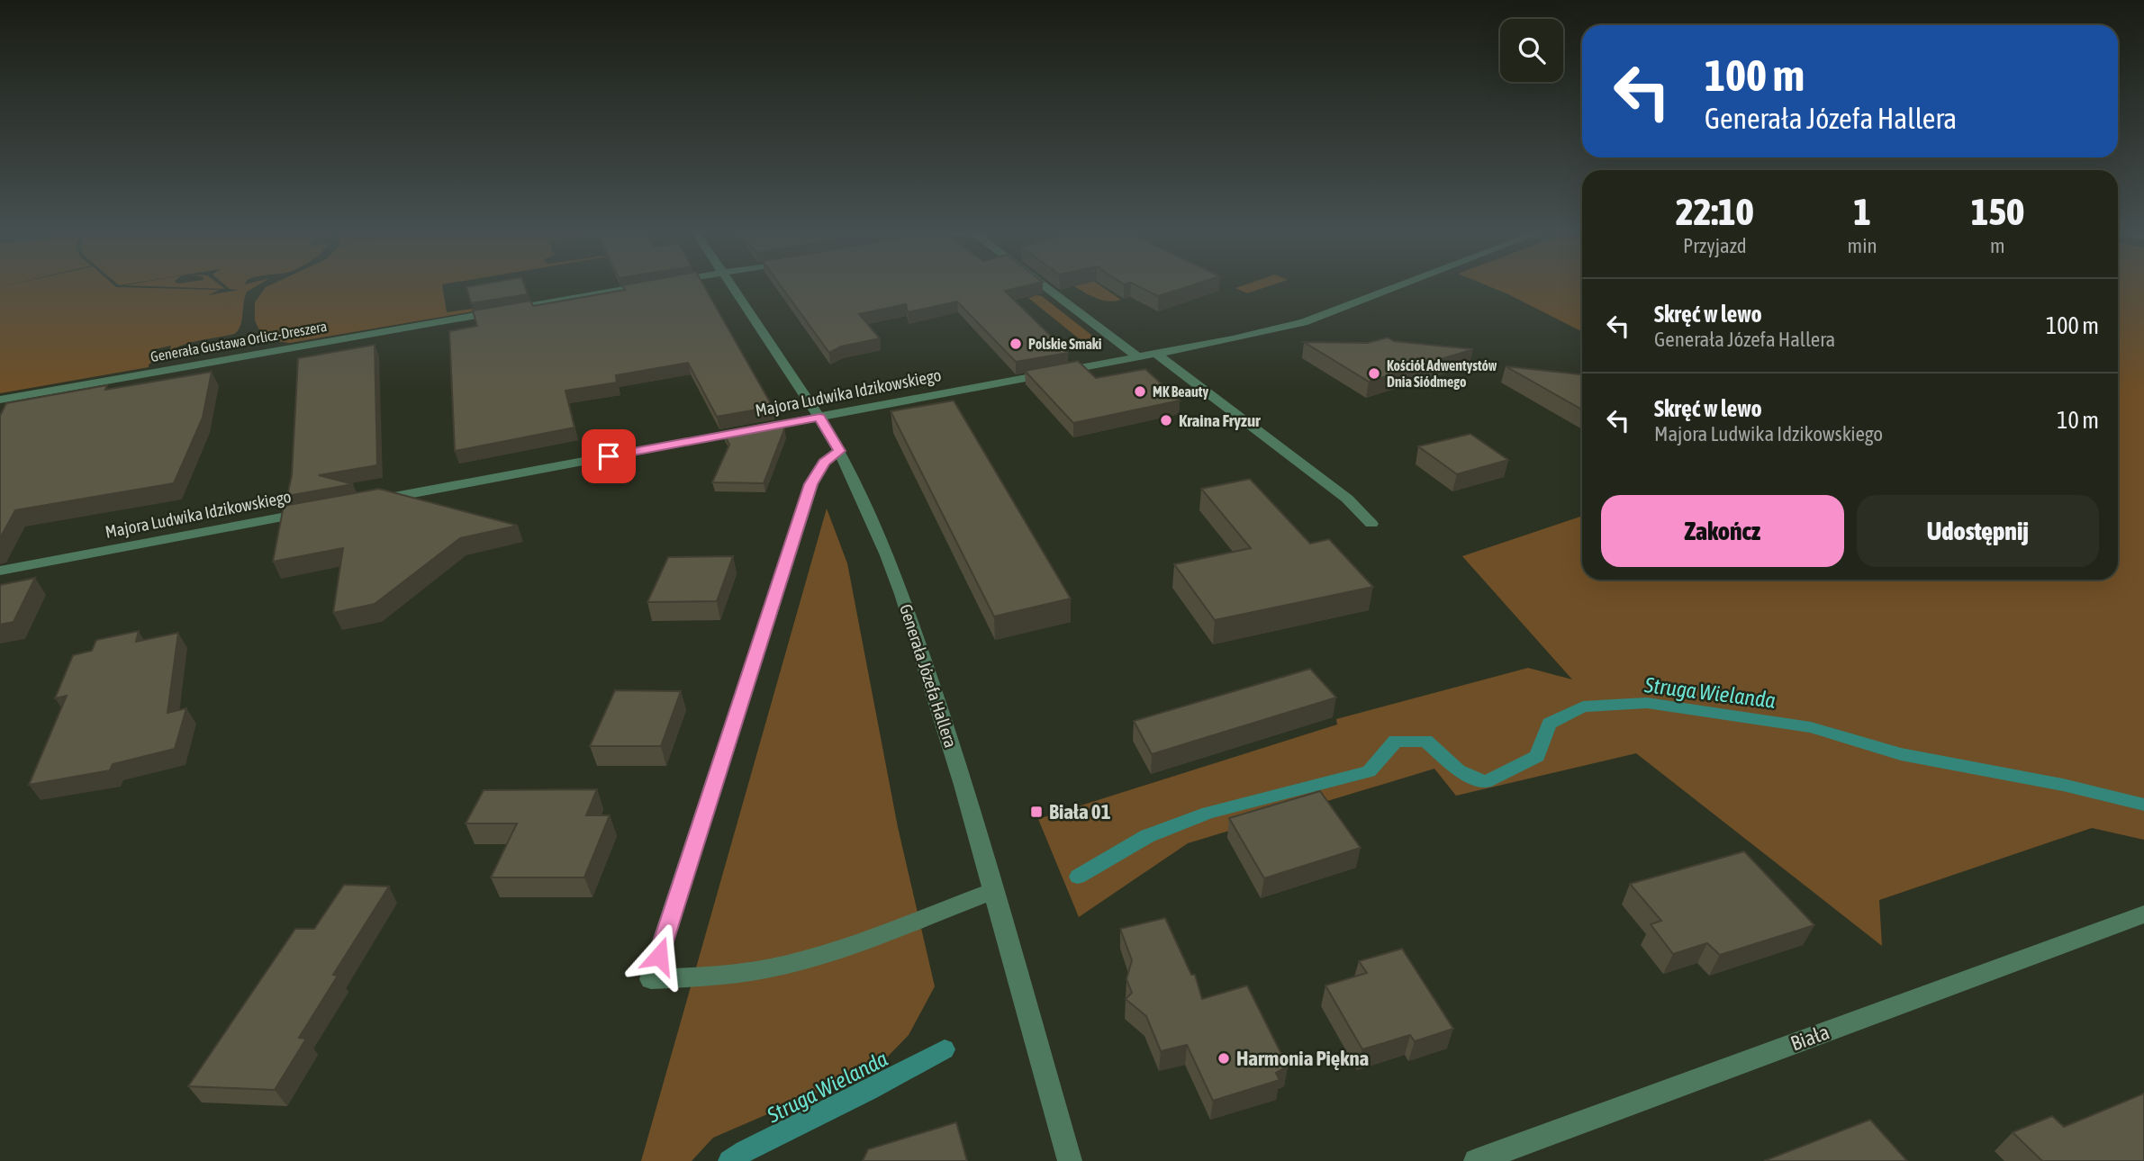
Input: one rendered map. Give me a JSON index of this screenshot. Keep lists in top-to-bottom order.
{
  "streets": {
    "street": [
      "Generała Gustawa Orlicz-Dreszera",
      "Majora Ludwika Idzikowskiego",
      "Generała Józefa Hallera",
      "Biała"
    ]
  },
  "crossings": [
    ["Majora Ludwika Idzikowskiego", "Generała Józefa Hallera"]
  ],
  "water": ["Struga Wielanda"],
  "places": {
    "other": [
      "Polskie Smaki",
      "Kościół Adwentystów Dnia Siódmego",
      "MK Beauty",
      "Kraina Fryzur",
      "Harmonia Piękna"
    ],
    "transit": ["Biała 01"]
  },
  "page": {
    "turn": ["100 m", "Generała Józefa Hallera"],
    "eta": [
      "22:10",
      "Przyjazd",
      "1",
      "min",
      "150",
      "m"
    ],
    "list": [
      {
        "name": "Skręć w lewo",
        "note": "Generała Józefa Hallera",
        "value": "100 m"
      },
      {
        "name": "Skręć w lewo",
        "note": "Majora Ludwika Idzikowskiego",
        "value": "10 m"
      }
    ],
    "buttons": ["Zakończ", "Udostępnij"]
  }
}
